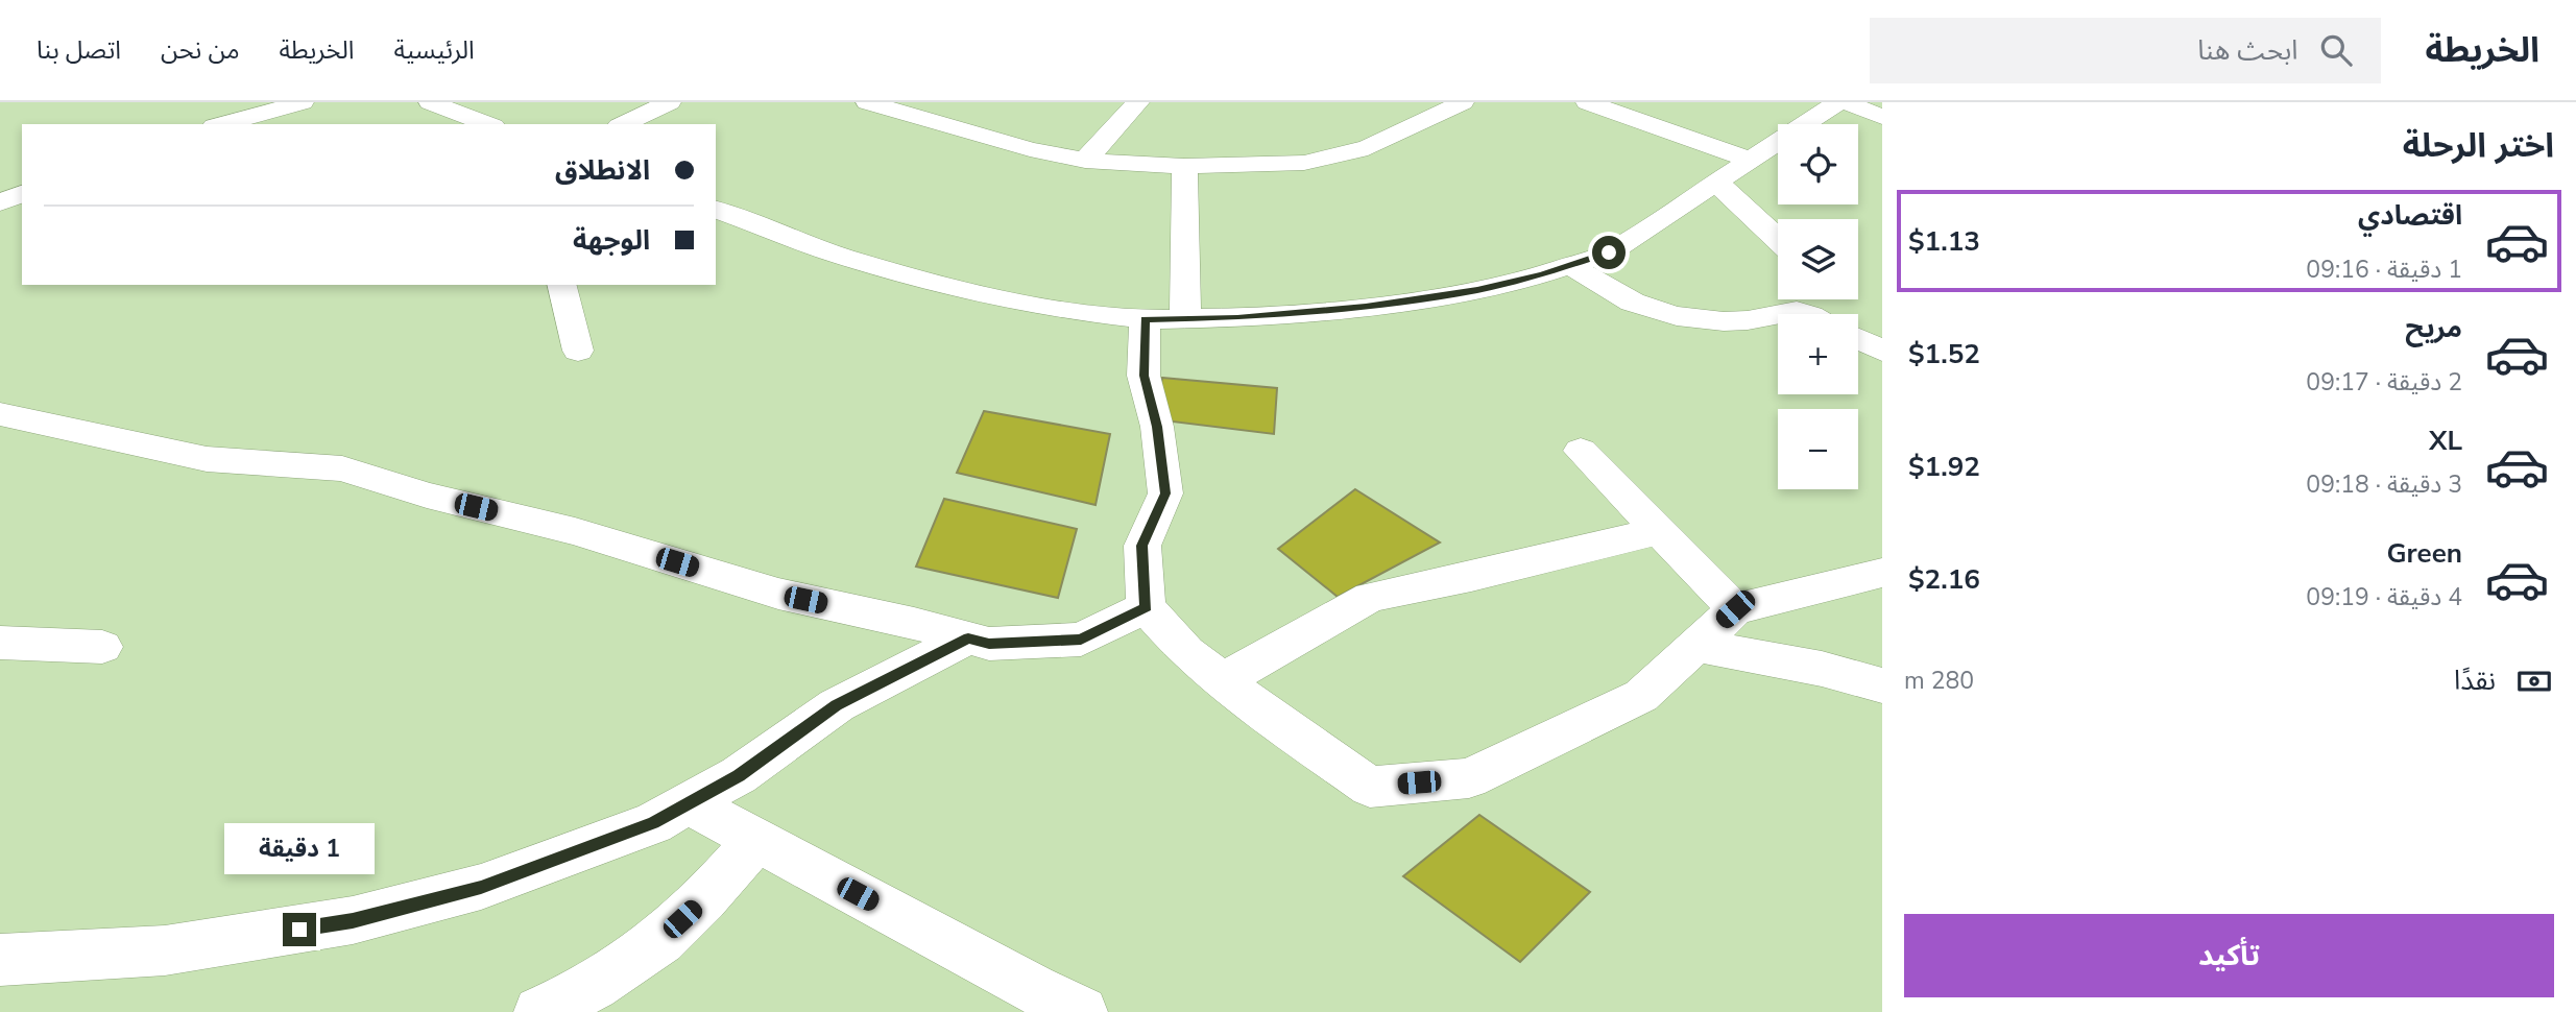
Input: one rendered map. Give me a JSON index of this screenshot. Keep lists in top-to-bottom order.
{
  "page": {
    "header": "الخريطة",
    "search": "ابحث هنا",
    "nav": [
      "الرئيسية",
      "الخريطة",
      "من نحن",
      "اتصل بنا"
    ],
    "heading": "اختر الرحلة",
    "map_buttons": ["+", "−"],
    "banner": ["الانطلاق", "الوجهة"],
    "list": [
      {
        "name": "اقتصادي",
        "note": "1 دقيقة · 09:16",
        "value": "$1.13"
      },
      {
        "name": "مريح",
        "note": "2 دقيقة · 09:17",
        "value": "$1.52"
      },
      {
        "name": "XL",
        "note": "3 دقيقة · 09:18",
        "value": "$1.92"
      },
      {
        "name": "Green",
        "note": "4 دقيقة · 09:19",
        "value": "$2.16"
      }
    ],
    "pay": ["نقدًا", "280 m"],
    "bubble": "1 دقيقة",
    "buttons": "تأكيد"
  }
}
